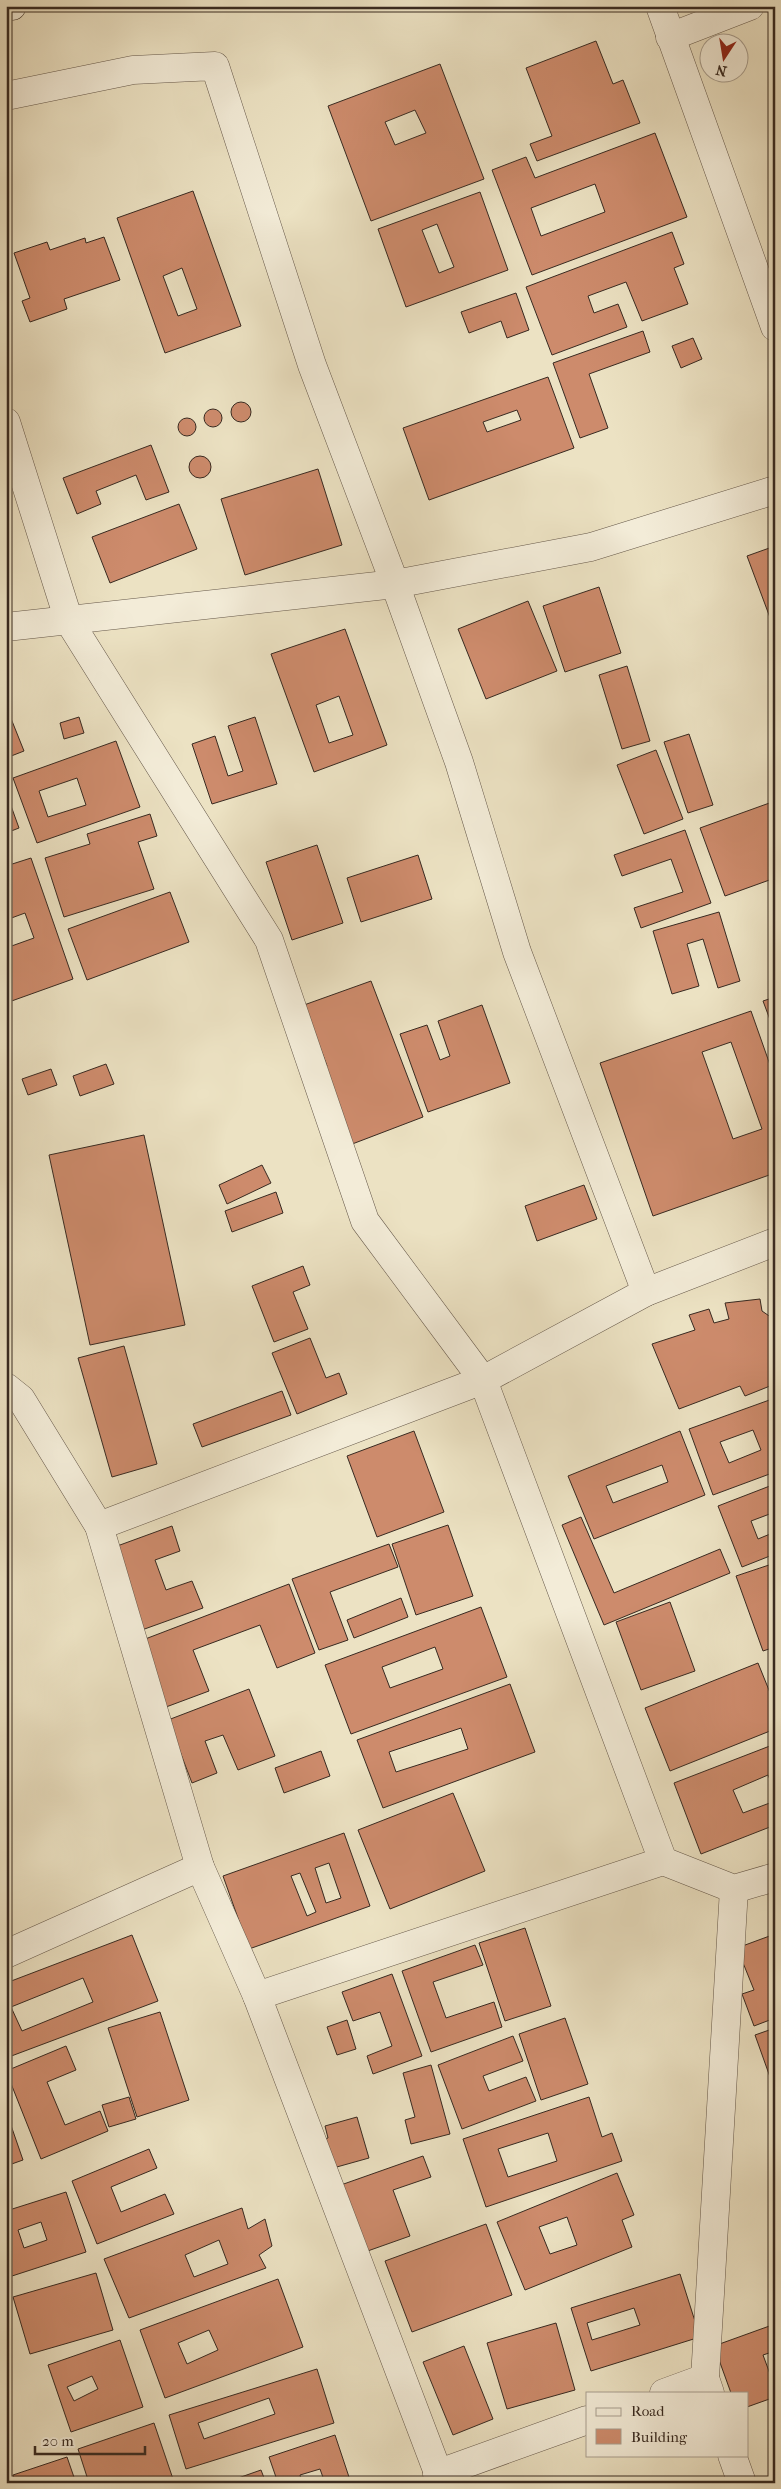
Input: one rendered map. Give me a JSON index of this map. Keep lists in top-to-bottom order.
{
  "legend": ["Road", "Building"],
  "scale_bar": "20 m",
  "north": "bottom"
}
